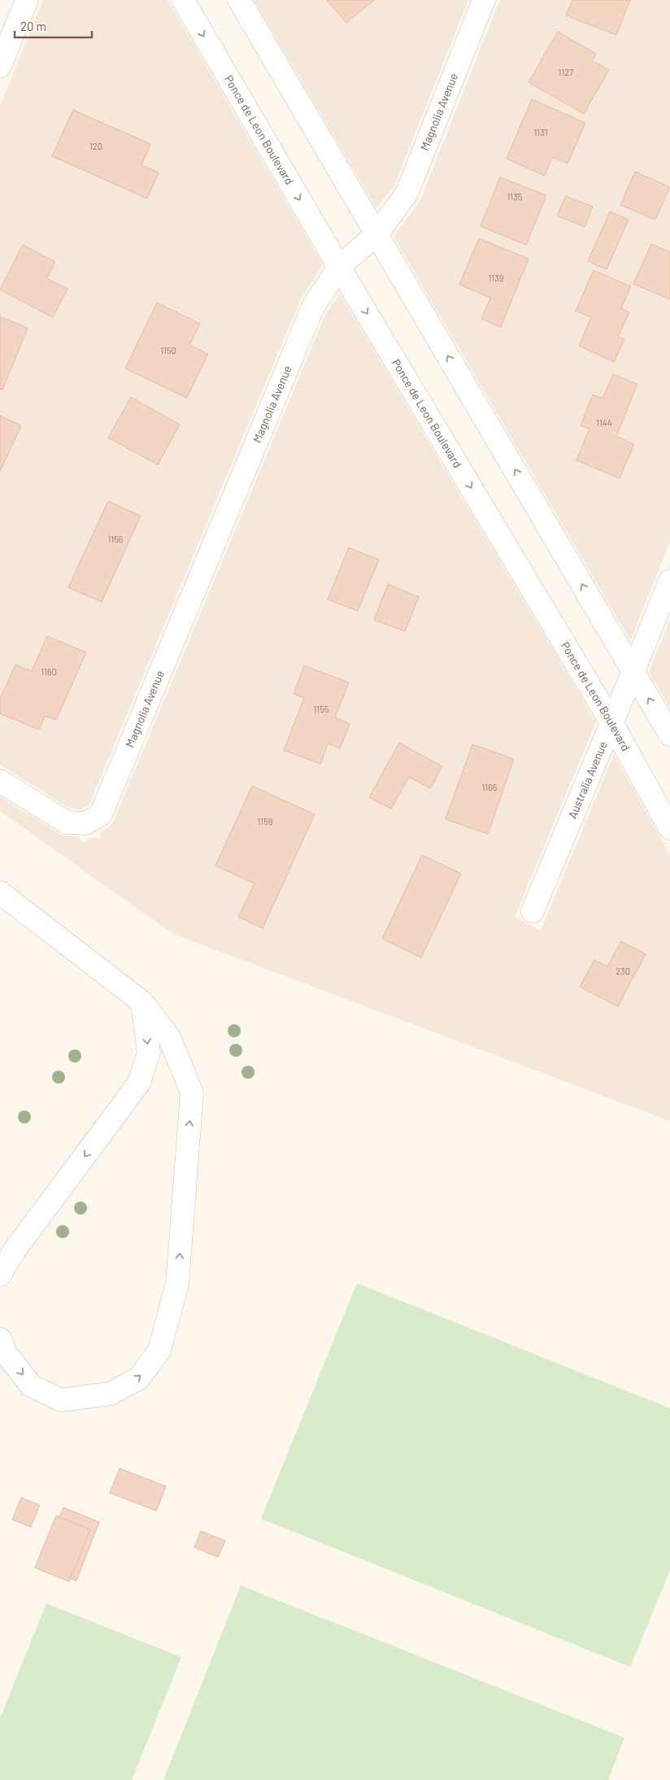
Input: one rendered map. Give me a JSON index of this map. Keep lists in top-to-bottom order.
{
  "streets": {
    "street": ["Magnolia Avenue", "Ponce de Leon Boulevard", "Australia Avenue"]
  },
  "crossings": [
    ["Magnolia Avenue", "Ponce de Leon Boulevard"],
    ["Ponce de Leon Boulevard", "Australia Avenue"]
  ],
  "house_numbers": [
    "1127",
    "1131",
    "120",
    "1135",
    "1139",
    "1150",
    "1144",
    "1156",
    "1160",
    "1155",
    "1166",
    "1159",
    "230"
  ],
  "scale_bar": "20 m"
}
